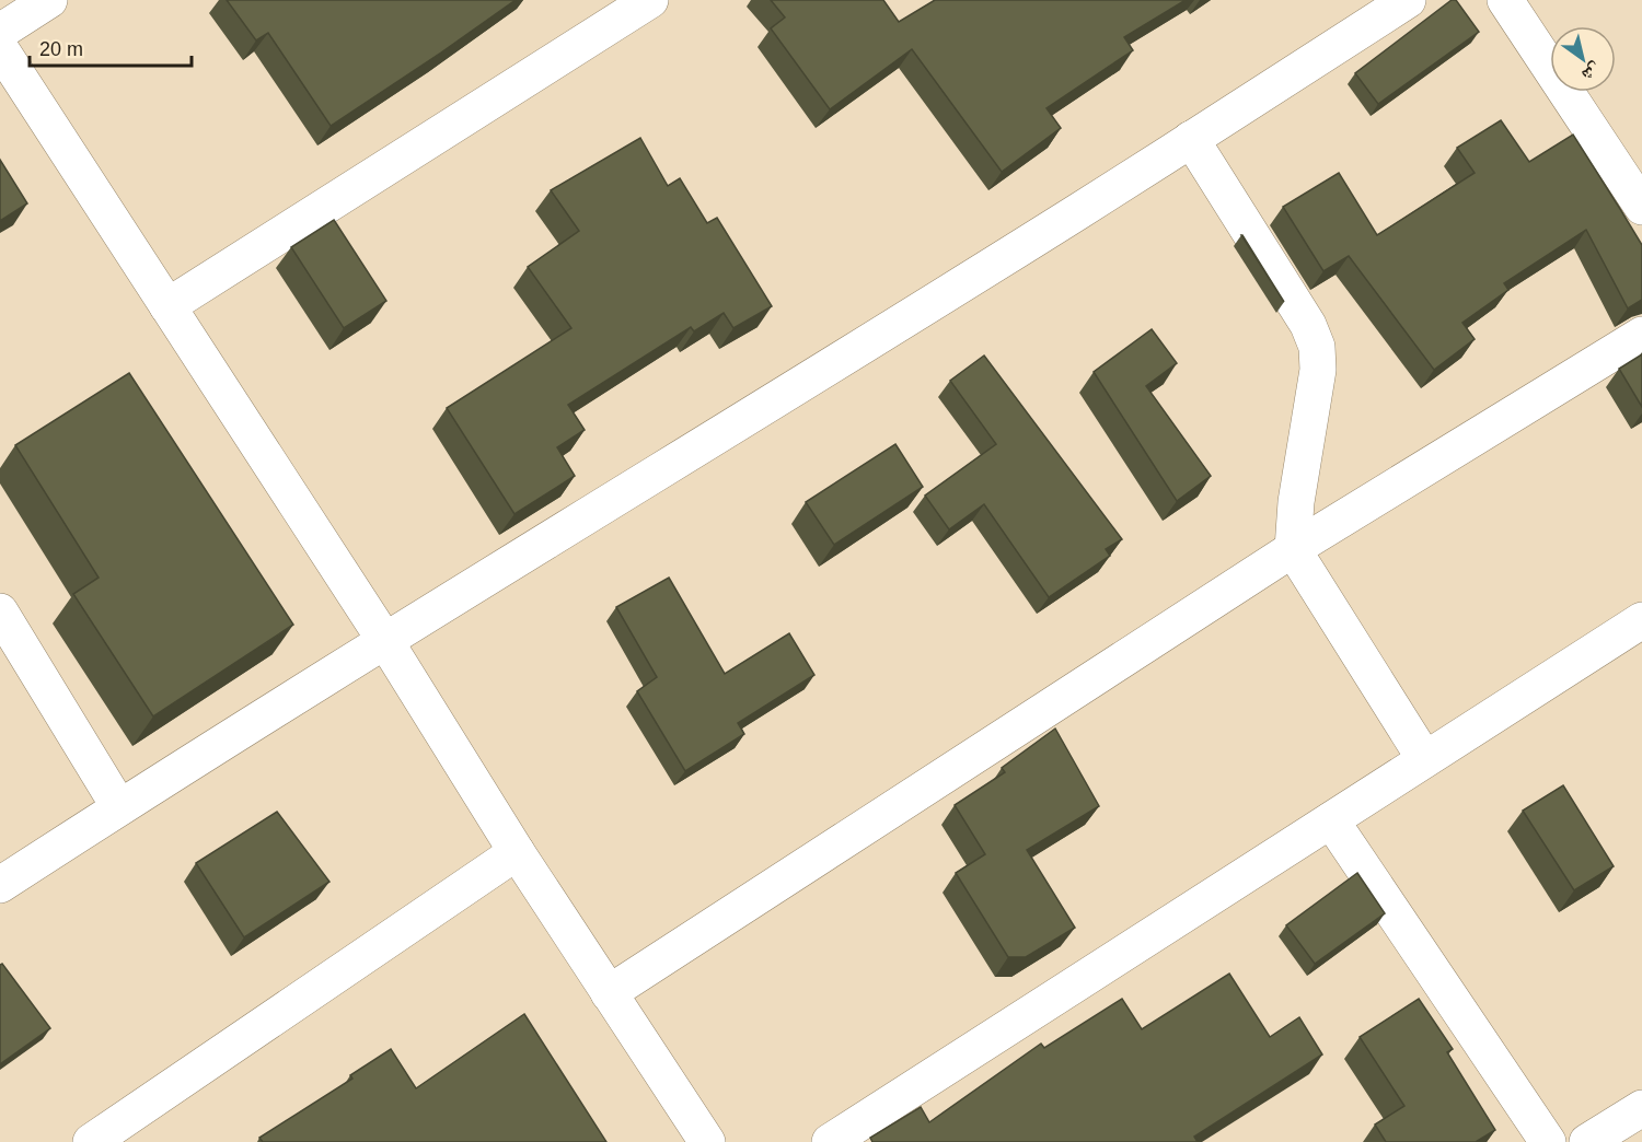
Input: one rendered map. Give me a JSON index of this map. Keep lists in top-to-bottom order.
{
  "scale_bar": "20 m",
  "north": "bottom right"
}
